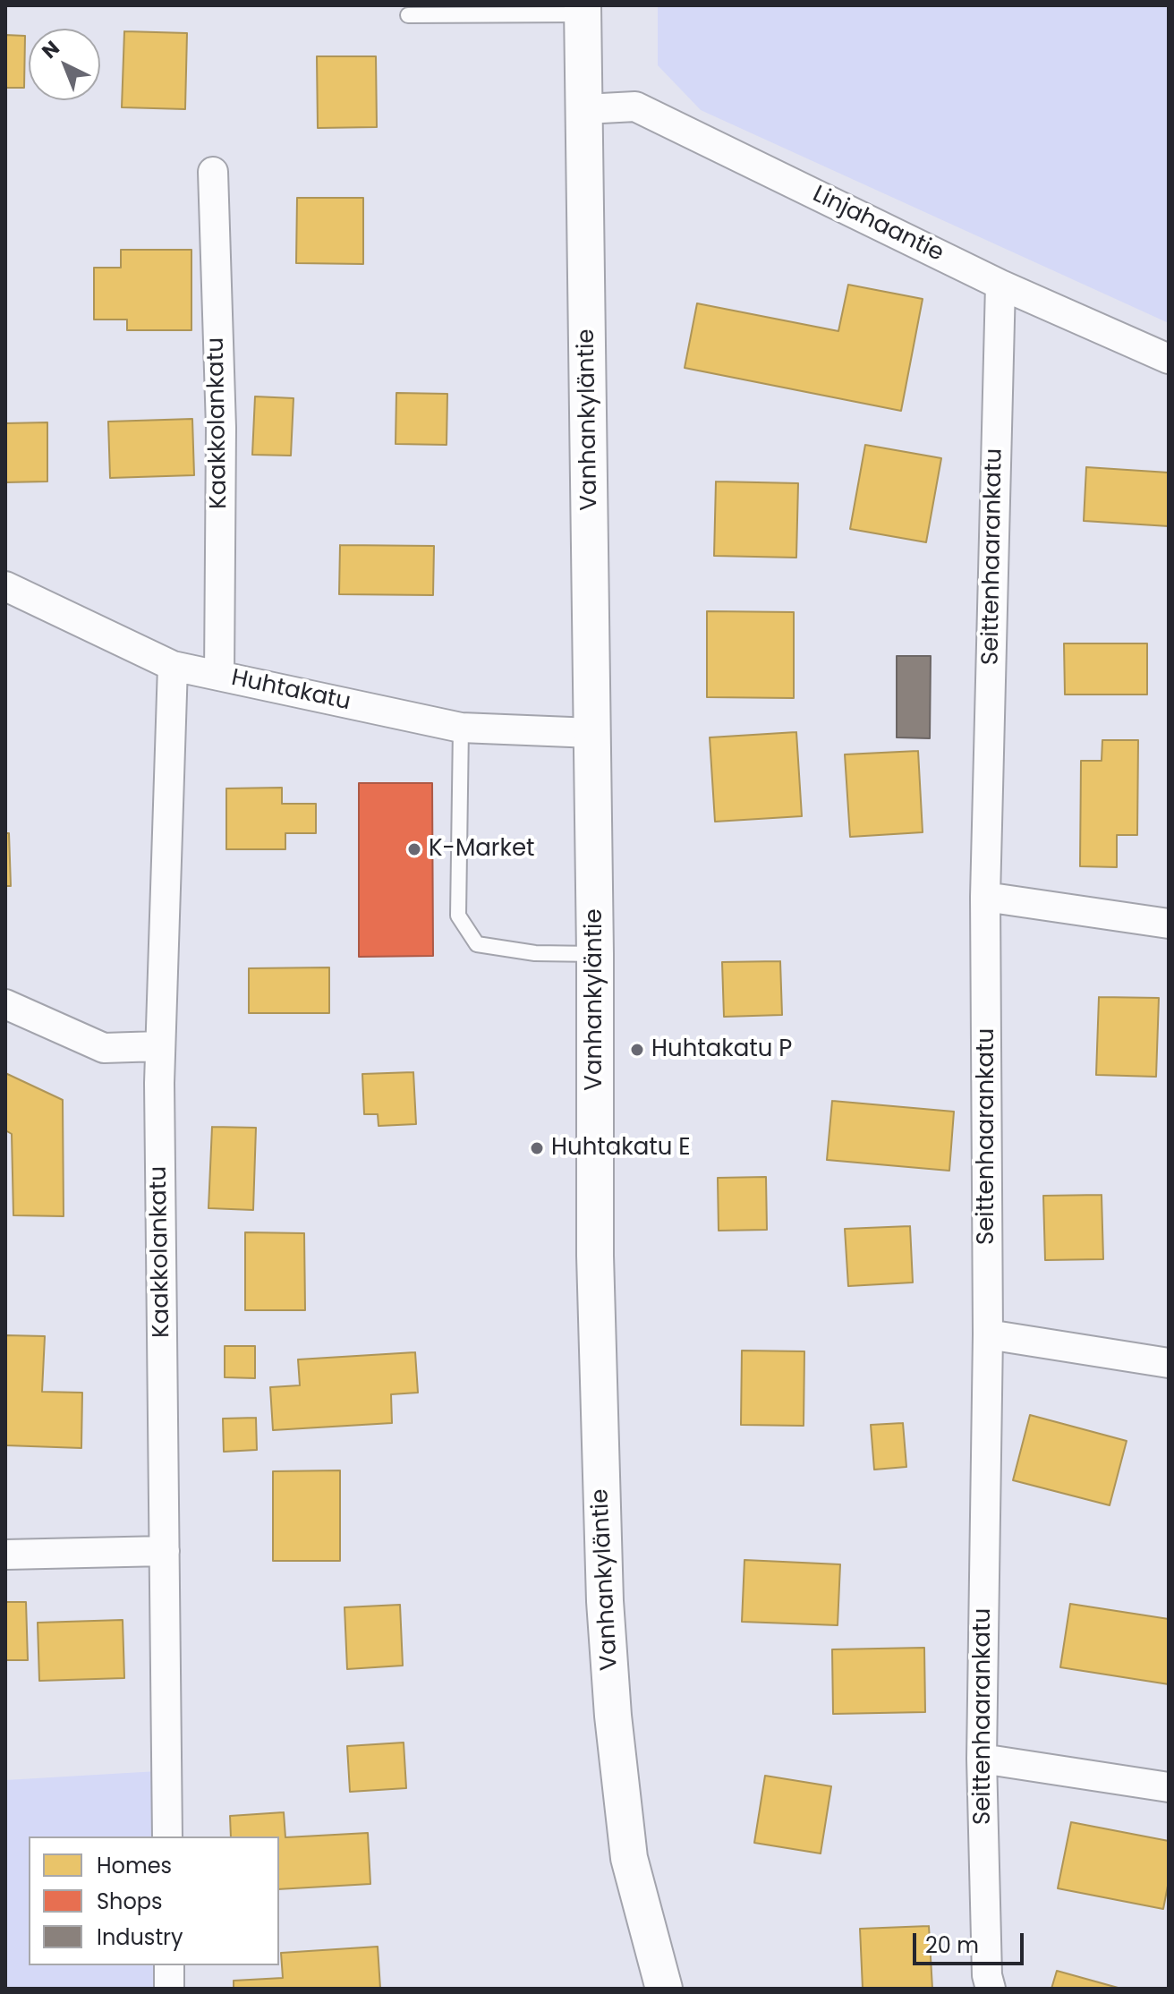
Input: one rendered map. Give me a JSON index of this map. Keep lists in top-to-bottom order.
{
  "streets": {
    "street": [
      "Linjahaantie",
      "Vanhankyläntie",
      "Kaakkolankatu",
      "Seittenhaarankatu",
      "Huhtakatu"
    ]
  },
  "crossings": [
    ["Linjahaantie", "Vanhankyläntie"],
    ["Linjahaantie", "Seittenhaarankatu"],
    ["Vanhankyläntie", "Huhtakatu"],
    ["Kaakkolankatu", "Huhtakatu"]
  ],
  "places": ["K-Market", "Huhtakatu P", "Huhtakatu E"],
  "legend": ["Homes", "Shops", "Industry"],
  "scale_bar": "20 m",
  "north": "top left"
}
